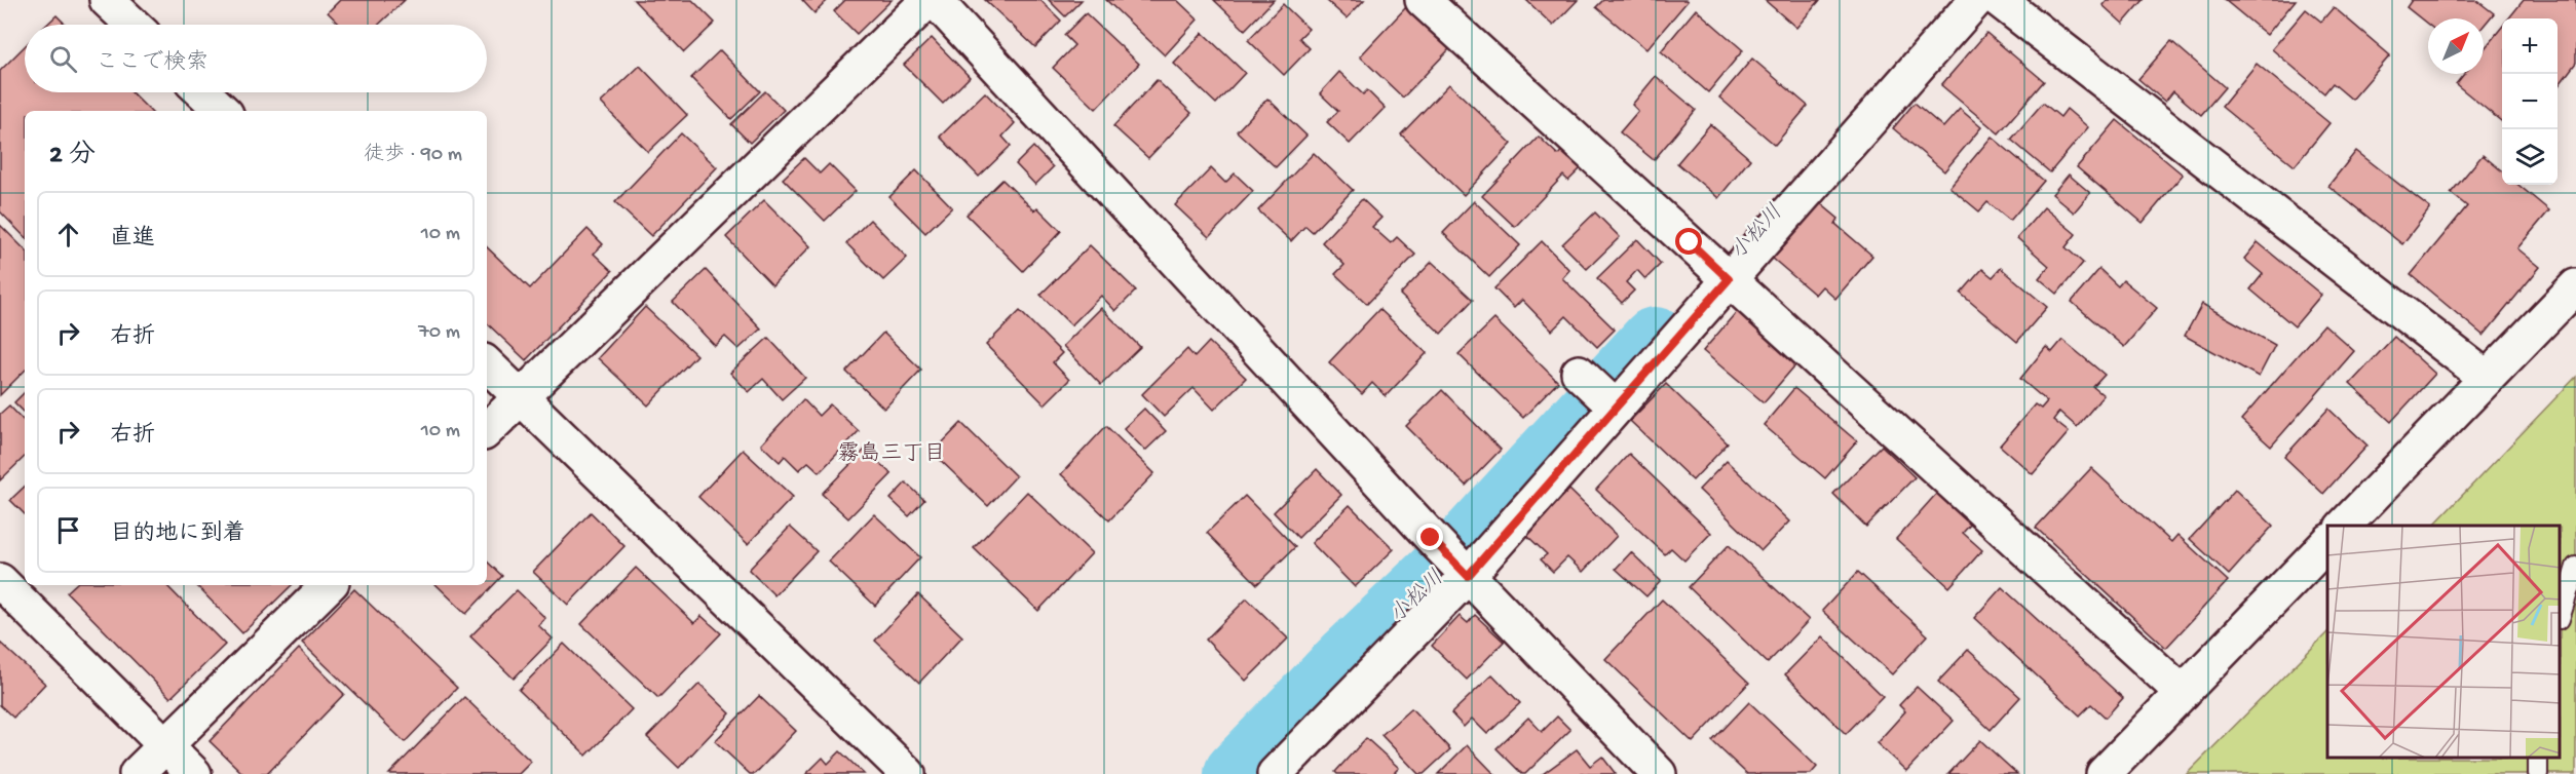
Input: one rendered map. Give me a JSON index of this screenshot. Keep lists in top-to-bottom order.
{
  "districts": ["霧島三丁目"],
  "water": ["小松川"],
  "north": "top right",
  "page": {
    "map_buttons": ["+", "−"],
    "search": "ここで検索",
    "heading": ["2 分", "徒歩 · 90 m"],
    "list": [
      ["直進", "10 m"],
      ["右折", "70 m"],
      ["右折", "10 m"],
      "目的地に到着"
    ]
  }
}
